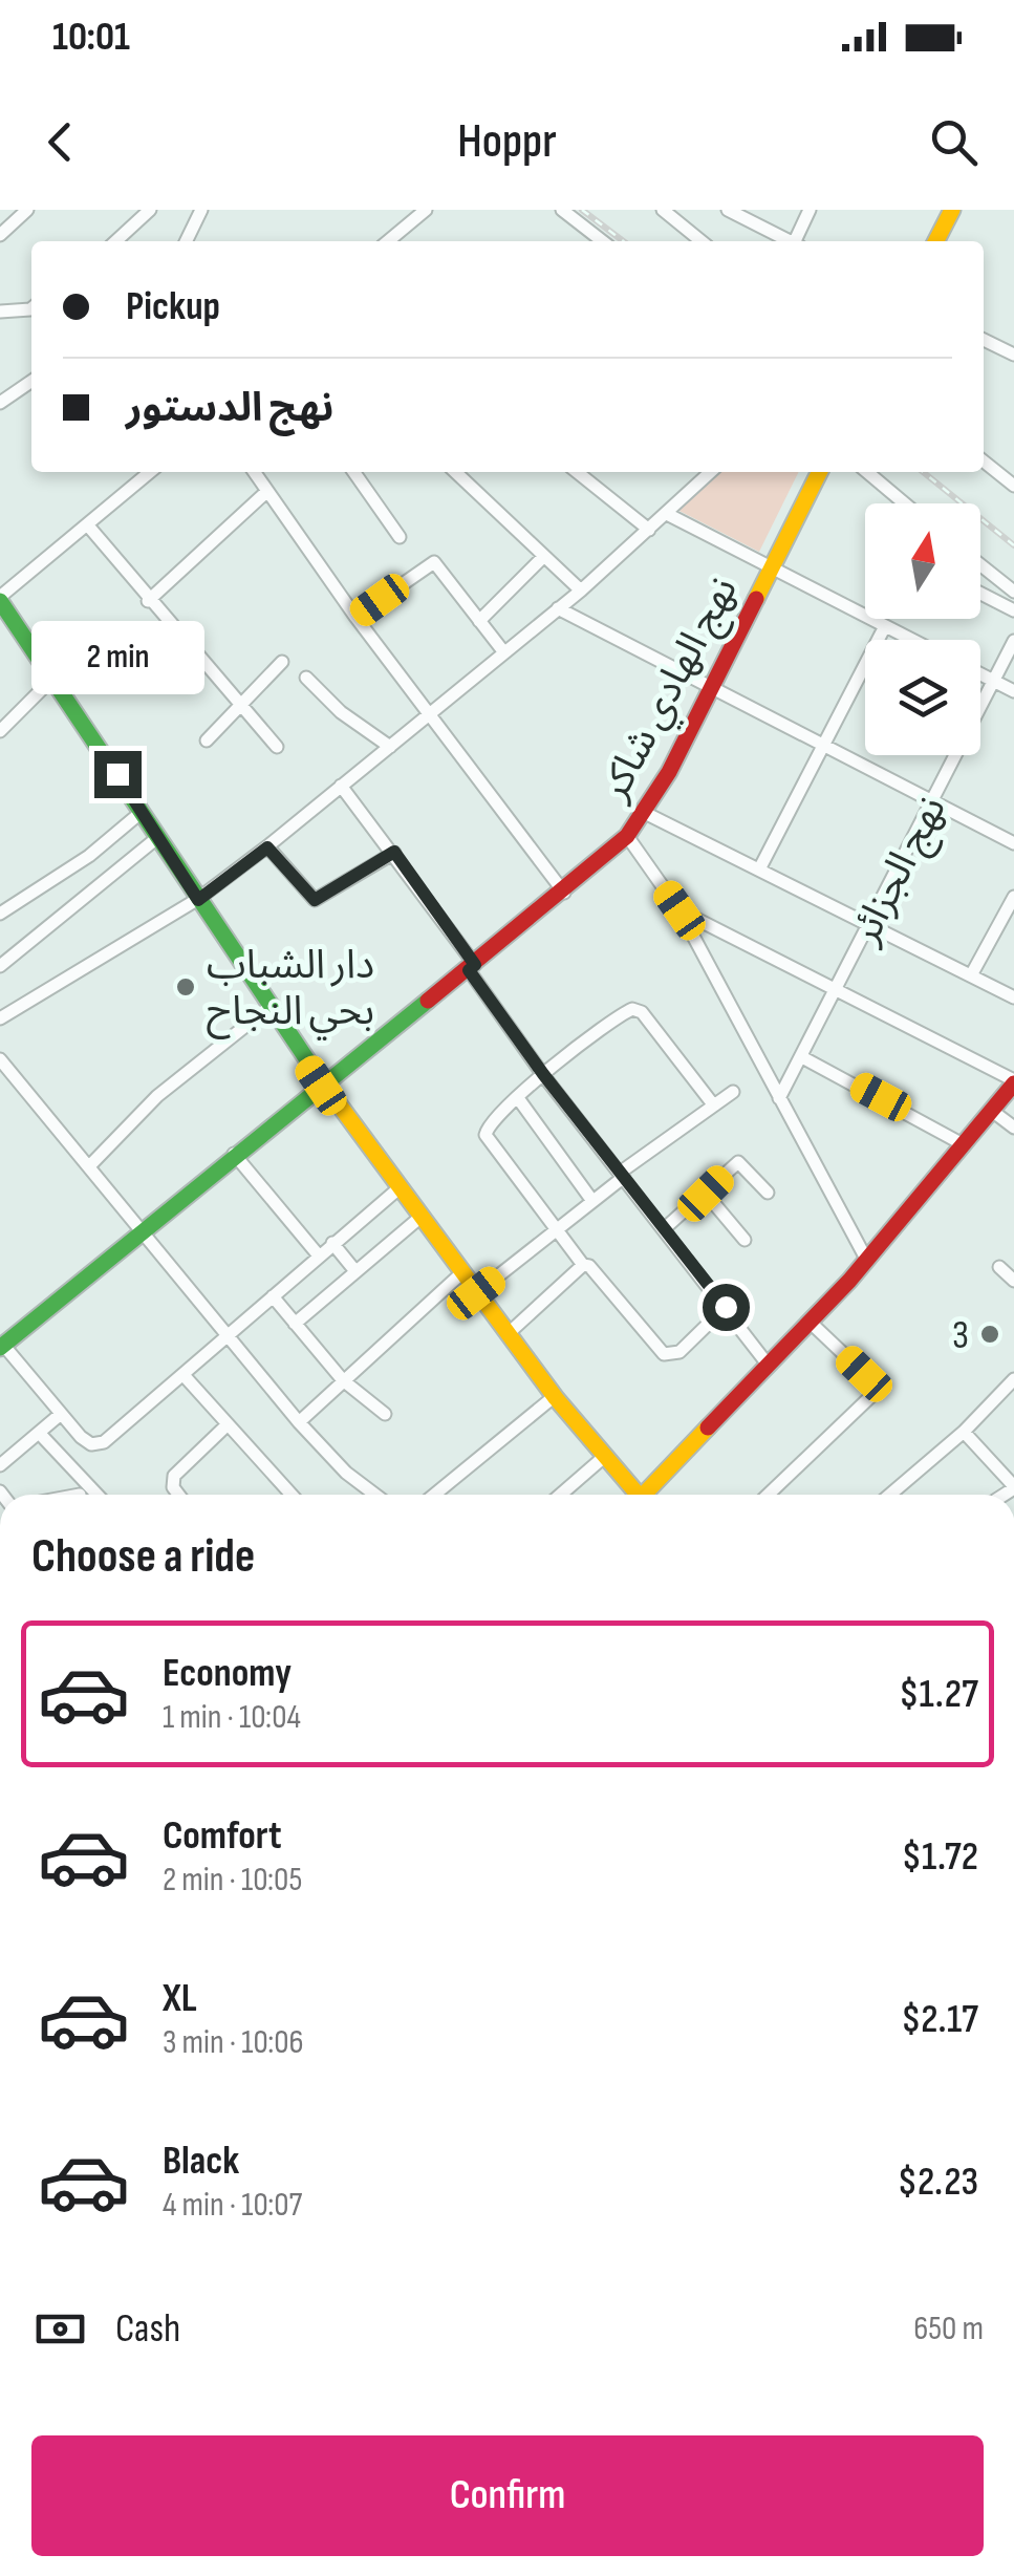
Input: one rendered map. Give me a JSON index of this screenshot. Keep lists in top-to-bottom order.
{
  "streets": {
    "street": ["نهج الهادي شاكر", "نهج الجزائر"]
  },
  "places": ["دار الشباب بحي النجاح", "3"],
  "north": "top",
  "page": {
    "status": "10:01",
    "header": "Hoppr",
    "banner": ["Pickup", "نهج الدستور"],
    "bubble": "2 min",
    "heading": "Choose a ride",
    "list": [
      {
        "name": "Economy",
        "note": "1 min · 10:04",
        "value": "$1.27"
      },
      {
        "name": "Comfort",
        "note": "2 min · 10:05",
        "value": "$1.72"
      },
      {
        "name": "XL",
        "note": "3 min · 10:06",
        "value": "$2.17"
      },
      {
        "name": "Black",
        "note": "4 min · 10:07",
        "value": "$2.23"
      }
    ],
    "pay": ["Cash", "650 m"],
    "buttons": "Confirm"
  }
}
